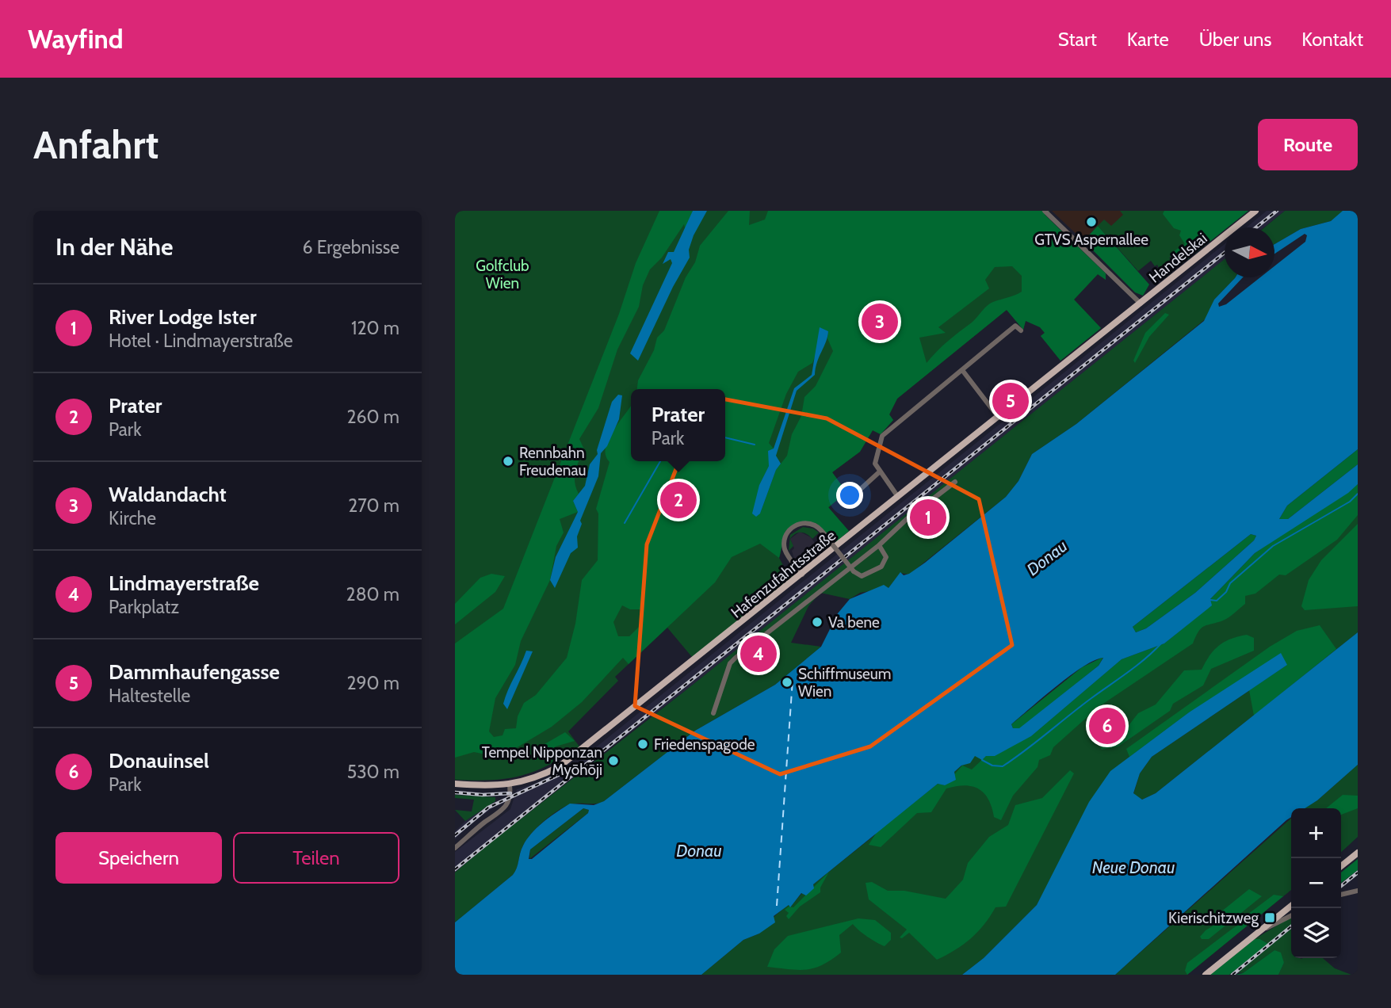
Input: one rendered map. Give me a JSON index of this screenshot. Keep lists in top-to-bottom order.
{
  "streets": {
    "main road": ["Handelskai", "Hafenzufahrtsstraße"]
  },
  "crossings": [
    ["Handelskai", "Hafenzufahrtsstraße"]
  ],
  "water": ["Donau", "Neue Donau"],
  "parks": ["Golfclub Wien"],
  "places": {
    "other": [
      "GTVS Aspernallee",
      "Rennbahn Freudenau",
      "Va bene",
      "Schiffmuseum Wien",
      "Friedenspagode",
      "Tempel Nipponzan Myōhōji"
    ],
    "transit": ["Kierischitzweg"]
  },
  "north": "right",
  "page": {
    "header": "Wayfind",
    "nav": [
      "Start",
      "Karte",
      "Über uns",
      "Kontakt"
    ],
    "buttons": [
      "Route",
      ["Speichern", "Teilen"]
    ],
    "title": "Anfahrt",
    "heading": ["In der Nähe", "6 Ergebnisse"],
    "list": [
      {
        "mark": "1",
        "name": "River Lodge Ister",
        "note": "Hotel · Lindmayerstraße",
        "value": "120 m"
      },
      {
        "mark": "2",
        "name": "Prater",
        "note": "Park",
        "value": "260 m"
      },
      {
        "mark": "3",
        "name": "Waldandacht",
        "note": "Kirche",
        "value": "270 m"
      },
      {
        "mark": "4",
        "name": "Lindmayerstraße",
        "note": "Parkplatz",
        "value": "280 m"
      },
      {
        "mark": "5",
        "name": "Dammhaufengasse",
        "note": "Haltestelle",
        "value": "290 m"
      },
      {
        "mark": "6",
        "name": "Donauinsel",
        "note": "Park",
        "value": "530 m"
      }
    ],
    "pins": [
      "3",
      "5",
      "2",
      "1",
      "4",
      "6"
    ],
    "popup": ["Prater", "Park"],
    "map_buttons": ["+", "−"]
  }
}
